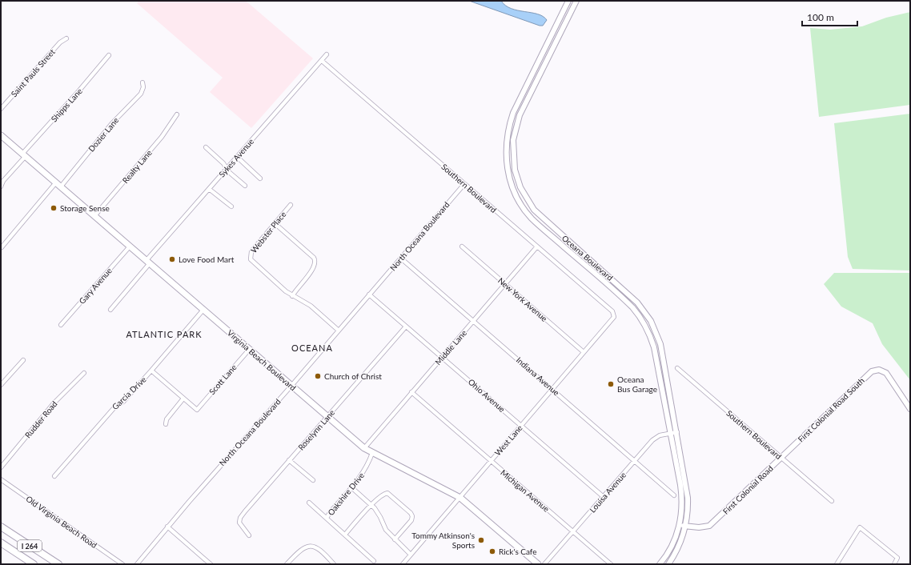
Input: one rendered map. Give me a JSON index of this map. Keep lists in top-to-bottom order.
{
  "streets": {
    "highway": ["I 264"],
    "main road": [
      "Oceana Boulevard",
      "Virginia Beach Boulevard",
      "First Colonial Road South",
      "First Colonial Road"
    ],
    "street": [
      "Saint Pauls Street",
      "Shipps Lane",
      "Dozier Lane",
      "Sykes Avenue",
      "Realty Lane",
      "Southern Boulevard",
      "Webster Place",
      "North Oceana Boulevard",
      "Gary Avenue",
      "New York Avenue",
      "Middle Lane",
      "Indiana Avenue",
      "Scott Lane",
      "Garcia Drive",
      "Ohio Avenue",
      "Rudder Road",
      "Roselynn Lane",
      "West Lane",
      "Michigan Avenue",
      "Louisa Avenue",
      "Oakshire Drive",
      "Old Virginia Beach Road"
    ]
  },
  "crossings": [
    ["Shipps Lane", "Virginia Beach Boulevard"],
    ["Dozier Lane", "Virginia Beach Boulevard"],
    ["Sykes Avenue", "Southern Boulevard"],
    ["Sykes Avenue", "Virginia Beach Boulevard"],
    ["Realty Lane", "Virginia Beach Boulevard"],
    ["Southern Boulevard", "North Oceana Boulevard"],
    ["Southern Boulevard", "Middle Lane"],
    ["Southern Boulevard", "West Lane"],
    ["Southern Boulevard", "First Colonial Road"],
    ["North Oceana Boulevard", "Virginia Beach Boulevard"],
    ["North Oceana Boulevard", "Indiana Avenue"],
    ["North Oceana Boulevard", "Ohio Avenue"],
    ["Oceana Boulevard", "First Colonial Road"],
    ["Oceana Boulevard", "Louisa Avenue"],
    ["Gary Avenue", "Virginia Beach Boulevard"],
    ["New York Avenue", "Middle Lane"],
    ["New York Avenue", "West Lane"],
    ["Middle Lane", "Virginia Beach Boulevard"],
    ["Middle Lane", "Indiana Avenue"],
    ["Middle Lane", "Ohio Avenue"],
    ["Middle Lane", "Michigan Avenue"],
    ["Virginia Beach Boulevard", "Scott Lane"],
    ["Virginia Beach Boulevard", "Garcia Drive"],
    ["Virginia Beach Boulevard", "Roselynn Lane"],
    ["Virginia Beach Boulevard", "West Lane"],
    ["Virginia Beach Boulevard", "Oakshire Drive"],
    ["Indiana Avenue", "West Lane"],
    ["Indiana Avenue", "Louisa Avenue"],
    ["Ohio Avenue", "Roselynn Lane"],
    ["Ohio Avenue", "West Lane"],
    ["Ohio Avenue", "Louisa Avenue"],
    ["First Colonial Road South", "First Colonial Road"],
    ["West Lane", "Michigan Avenue"],
    ["Michigan Avenue", "Louisa Avenue"]
  ],
  "districts": ["ATLANTIC PARK", "OCEANA"],
  "places": [
    "Storage Sense",
    "Love Food Mart",
    "Church of Christ",
    "Oceana Bus Garage",
    "Tommy Atkinson's Sports",
    "Rick's Cafe"
  ],
  "scale_bar": "100 m"
}
